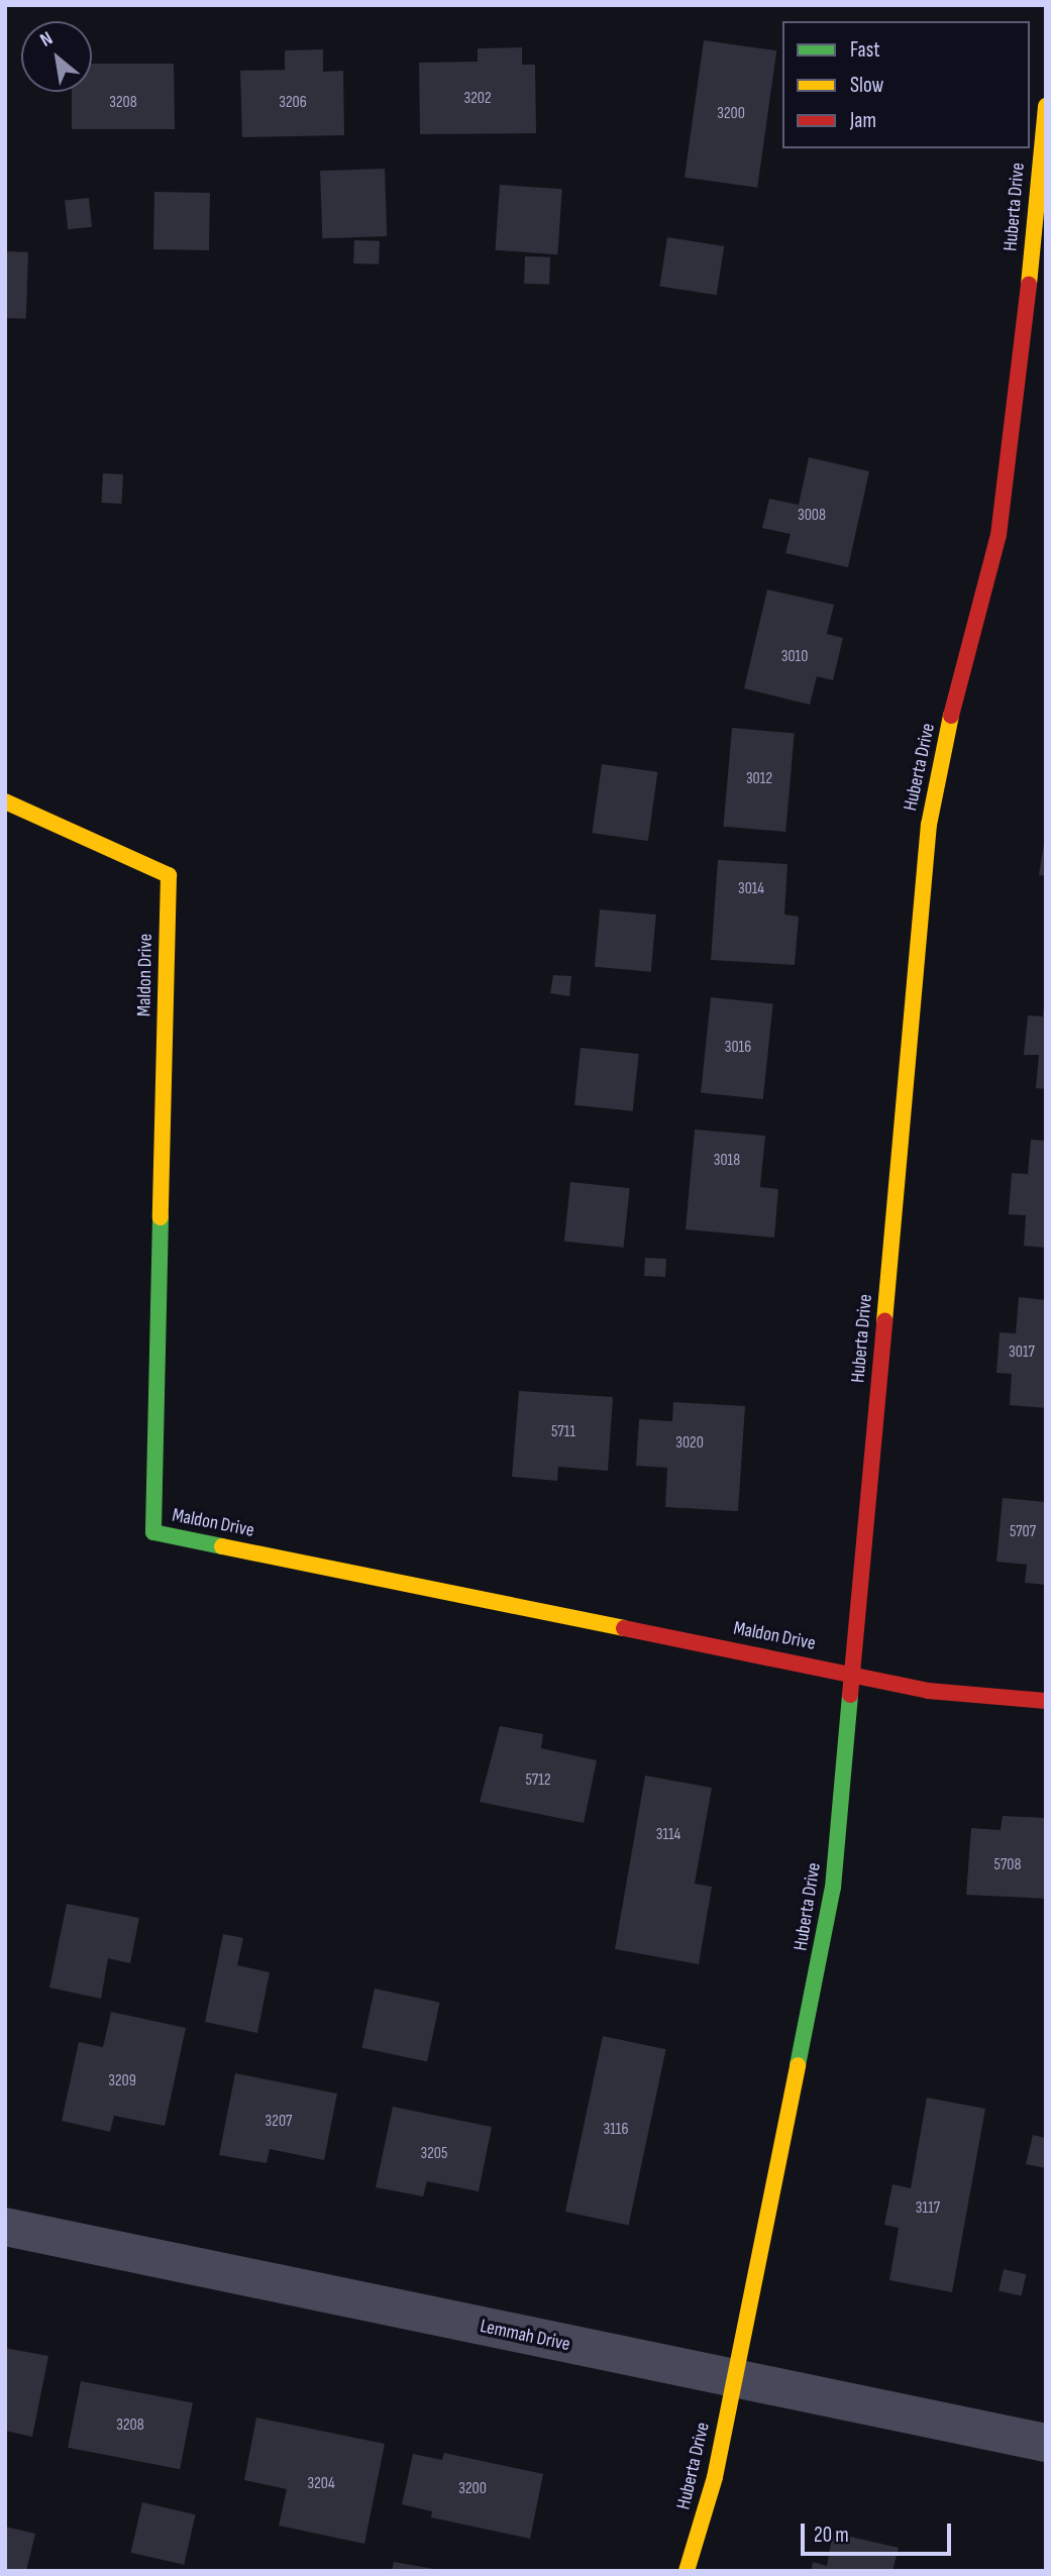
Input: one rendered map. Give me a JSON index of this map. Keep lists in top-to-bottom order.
{
  "streets": {
    "street": ["Huberta Drive", "Maldon Drive", "Lemmah Drive"]
  },
  "crossings": [
    ["Huberta Drive", "Maldon Drive"],
    ["Huberta Drive", "Lemmah Drive"]
  ],
  "house_numbers": [
    "3202",
    "3208",
    "3206",
    "3200",
    "3008",
    "3010",
    "3012",
    "3014",
    "3016",
    "3018",
    "3017",
    "5711",
    "3020",
    "5707",
    "5712",
    "3114",
    "5708",
    "3209",
    "3207",
    "3116",
    "3205",
    "3117",
    "3208",
    "3204",
    "3200"
  ],
  "legend": ["Fast", "Slow", "Jam"],
  "scale_bar": "20 m",
  "north": "top left"
}
